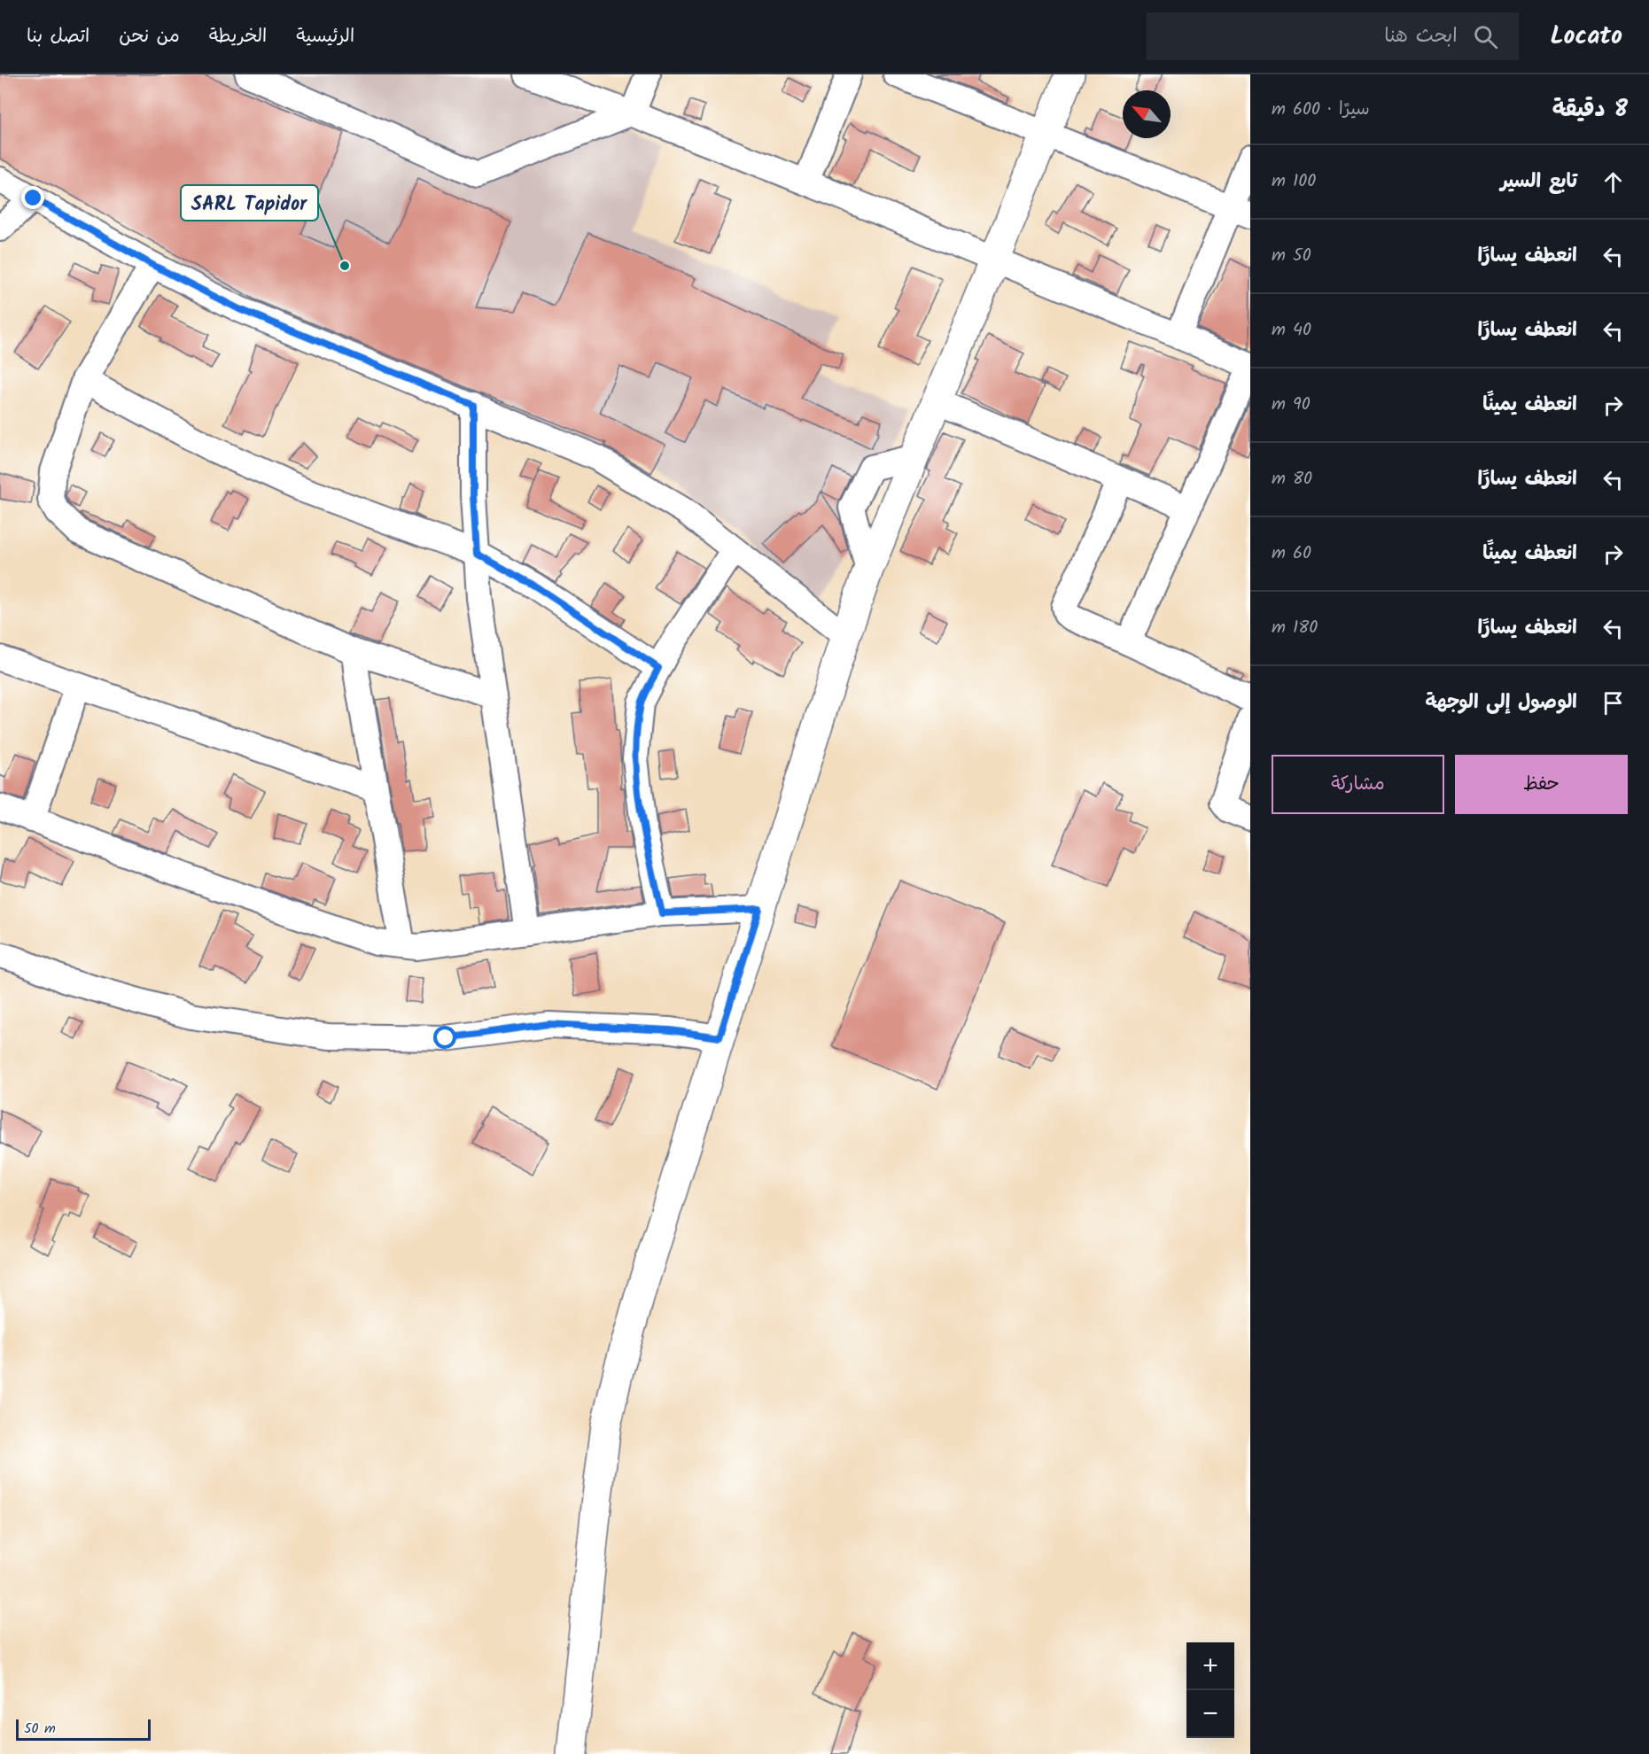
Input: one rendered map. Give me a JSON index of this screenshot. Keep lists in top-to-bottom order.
{
  "places": ["SARL Tapidor"],
  "scale_bar": "50 m",
  "north": "top left",
  "page": {
    "header": "Locato",
    "search": "ابحث هنا",
    "nav": [
      "الرئيسية",
      "الخريطة",
      "من نحن",
      "اتصل بنا"
    ],
    "heading": ["8 دقيقة", "سيرًا · 600 m"],
    "list": [
      ["تابع السير", "100 m"],
      ["انعطف يسارًا", "50 m"],
      ["انعطف يسارًا", "40 m"],
      ["انعطف يمينًا", "90 m"],
      ["انعطف يسارًا", "80 m"],
      ["انعطف يمينًا", "60 m"],
      ["انعطف يسارًا", "180 m"],
      "الوصول إلى الوجهة"
    ],
    "buttons": ["حفظ", "مشاركة"],
    "map_buttons": ["+", "−"],
    "scale": "50 m"
  }
}
